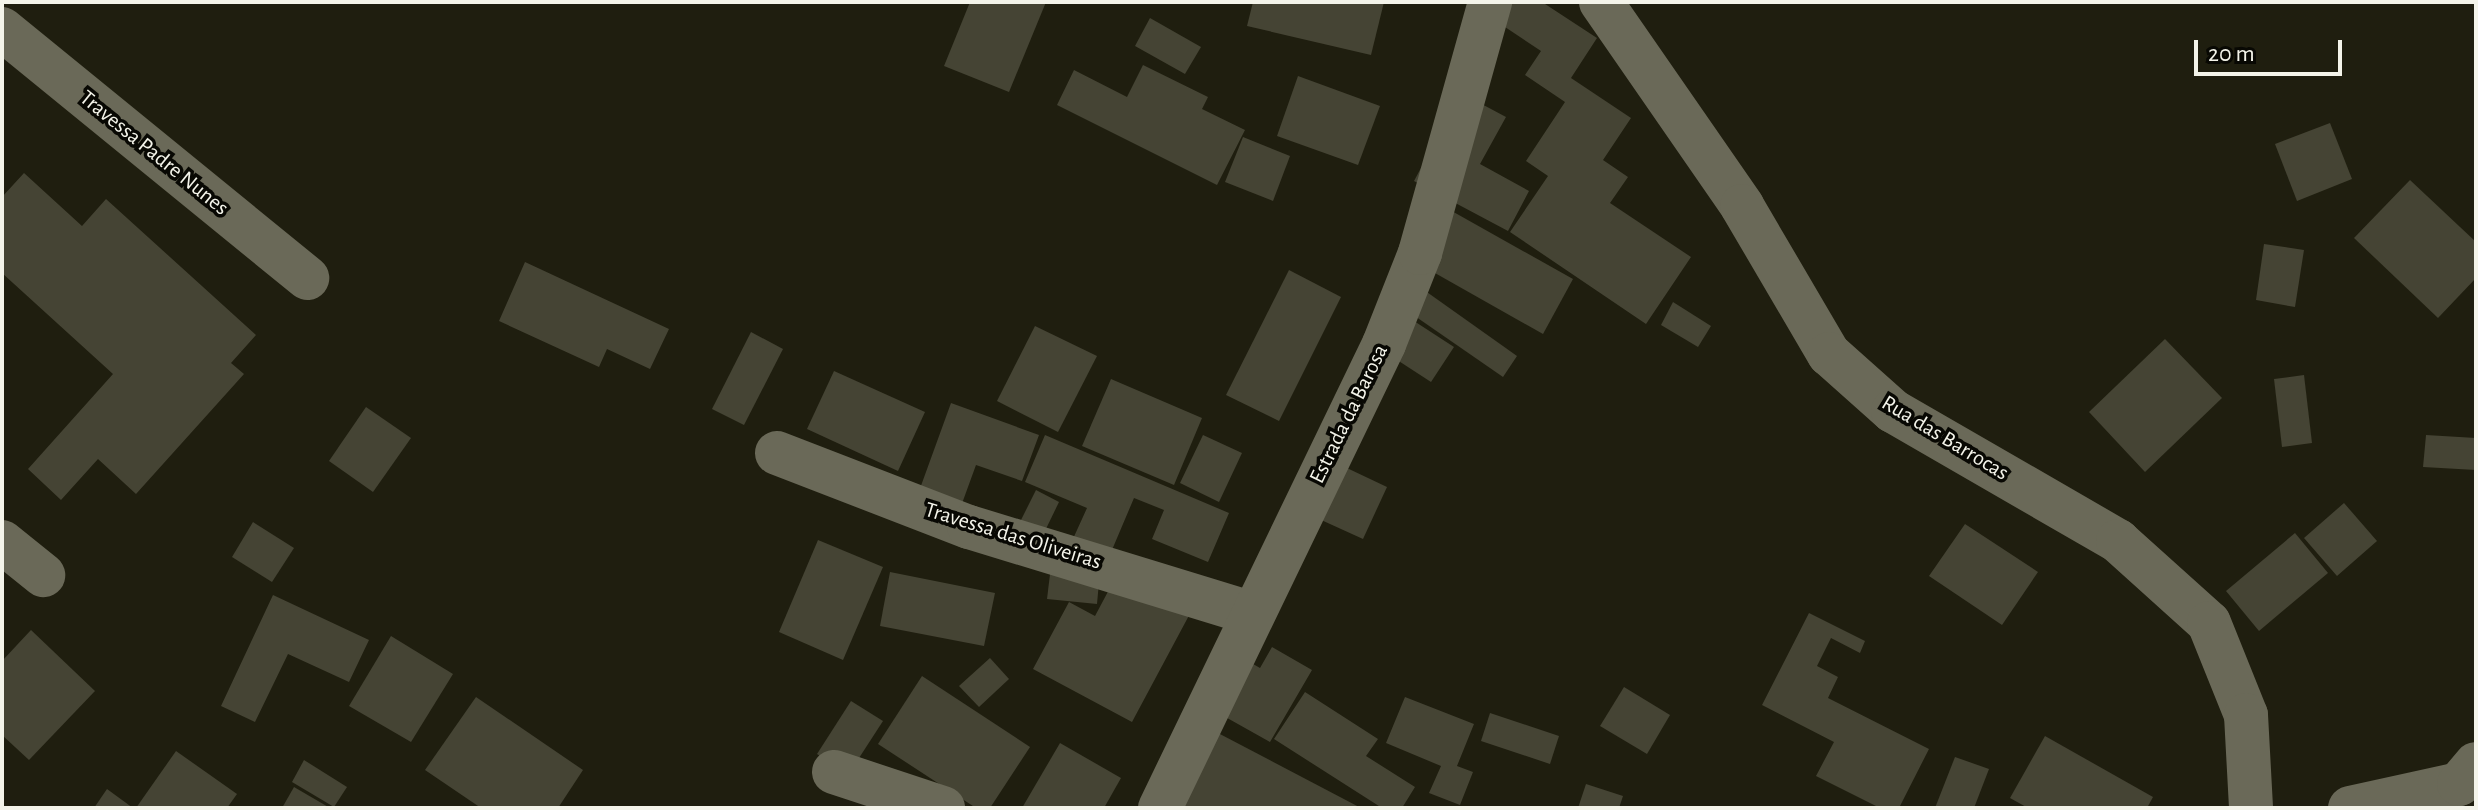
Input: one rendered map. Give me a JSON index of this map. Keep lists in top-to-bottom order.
{
  "streets": {
    "street": [
      "Travessa Padre Nunes",
      "Estrada da Barosa",
      "Rua das Barrocas",
      "Travessa das Oliveiras"
    ]
  },
  "crossings": [
    ["Estrada da Barosa", "Travessa das Oliveiras"]
  ],
  "scale_bar": "20 m"
}
